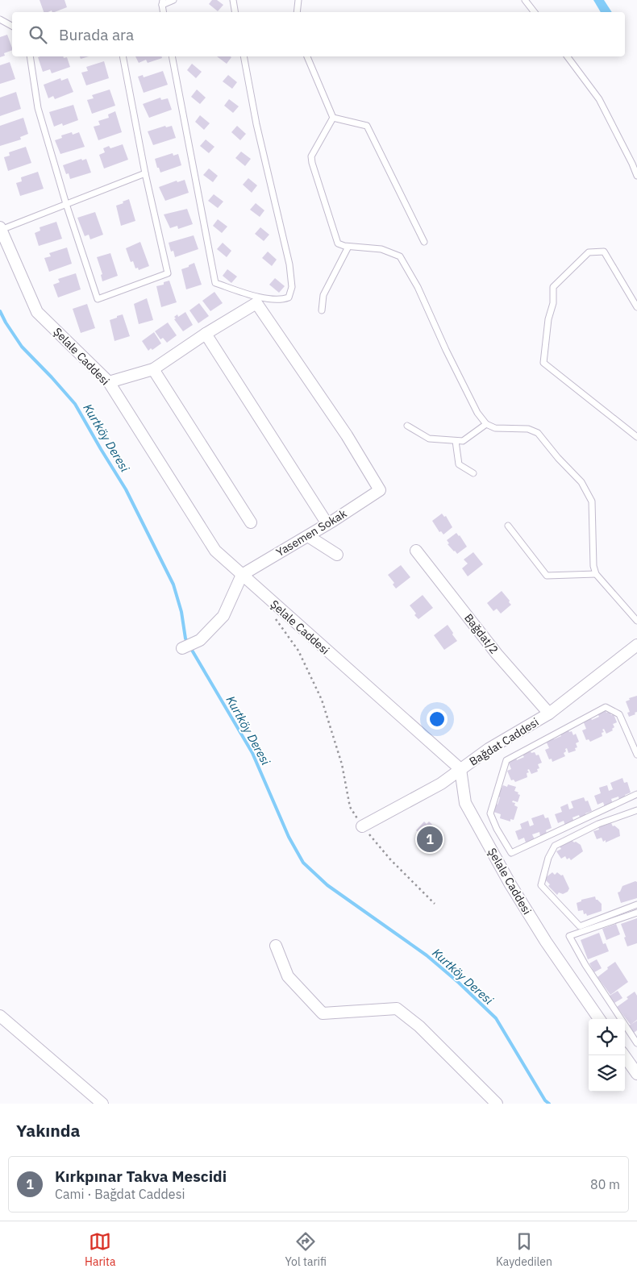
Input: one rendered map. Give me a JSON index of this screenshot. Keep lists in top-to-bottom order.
{
  "streets": {
    "street": [
      "Şelale Caddesi",
      "Yasemen Sokak",
      "Bağdat/2",
      "Bağdat Caddesi"
    ]
  },
  "crossings": [
    ["Şelale Caddesi", "Yasemen Sokak"],
    ["Şelale Caddesi", "Bağdat Caddesi"],
    ["Bağdat/2", "Bağdat Caddesi"]
  ],
  "water": ["Kurtköy Deresi"],
  "page": {
    "search": "Burada ara",
    "pins": "1",
    "heading": "Yakında",
    "list": [
      {
        "mark": "1",
        "name": "Kırkpınar Takva Mescidi",
        "note": "Cami · Bağdat Caddesi",
        "value": "80 m"
      }
    ],
    "nav": ["Harita", "Yol tarifi", "Kaydedilen"]
  }
}
